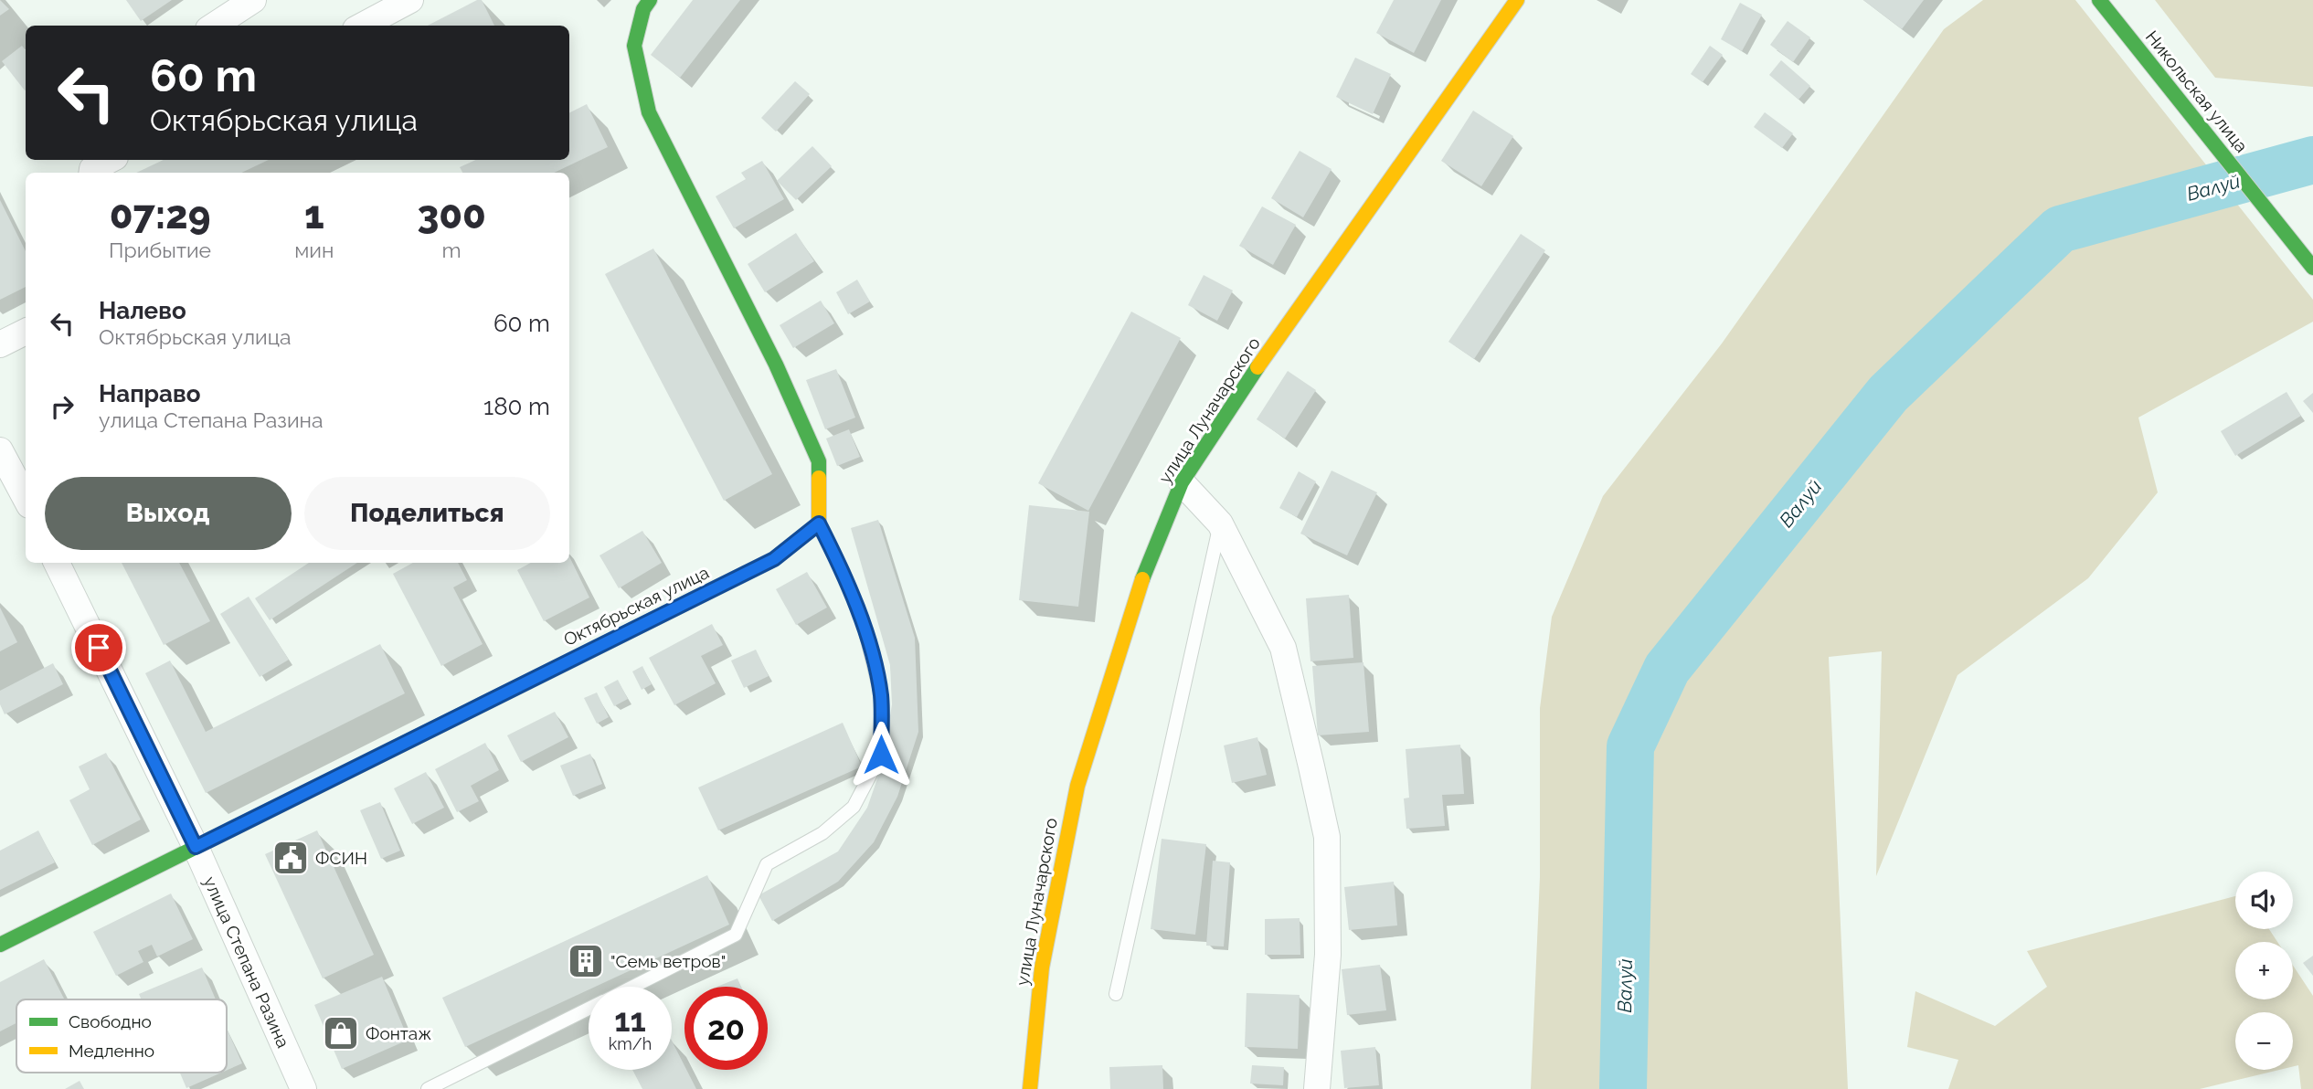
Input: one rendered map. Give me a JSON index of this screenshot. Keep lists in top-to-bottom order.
{
  "streets": {
    "main road": ["Никольская улица", "улица Луначарского", "Октябрьская улица"],
    "street": ["улица Степана Разина"]
  },
  "crossings": [
    ["Октябрьская улица", "улица Степана Разина"]
  ],
  "water": ["Валуй"],
  "places": {
    "public building": ["ФСИН"],
    "building": ["\"Семь ветров\""],
    "shop": ["Фонтаж"]
  },
  "legend": ["Свободно", "Медленно"],
  "page": {
    "turn": ["60 m", "Октябрьская улица"],
    "eta": [
      "07:29",
      "Прибытие",
      "1",
      "мин",
      "300",
      "m"
    ],
    "list": [
      {
        "name": "Налево",
        "note": "Октябрьская улица",
        "value": "60 m"
      },
      {
        "name": "Направо",
        "note": "улица Степана Разина",
        "value": "180 m"
      }
    ],
    "buttons": ["Выход", "Поделиться"],
    "map_buttons": ["+", "−"],
    "speed": "11 km/h",
    "limit": "20"
  }
}
